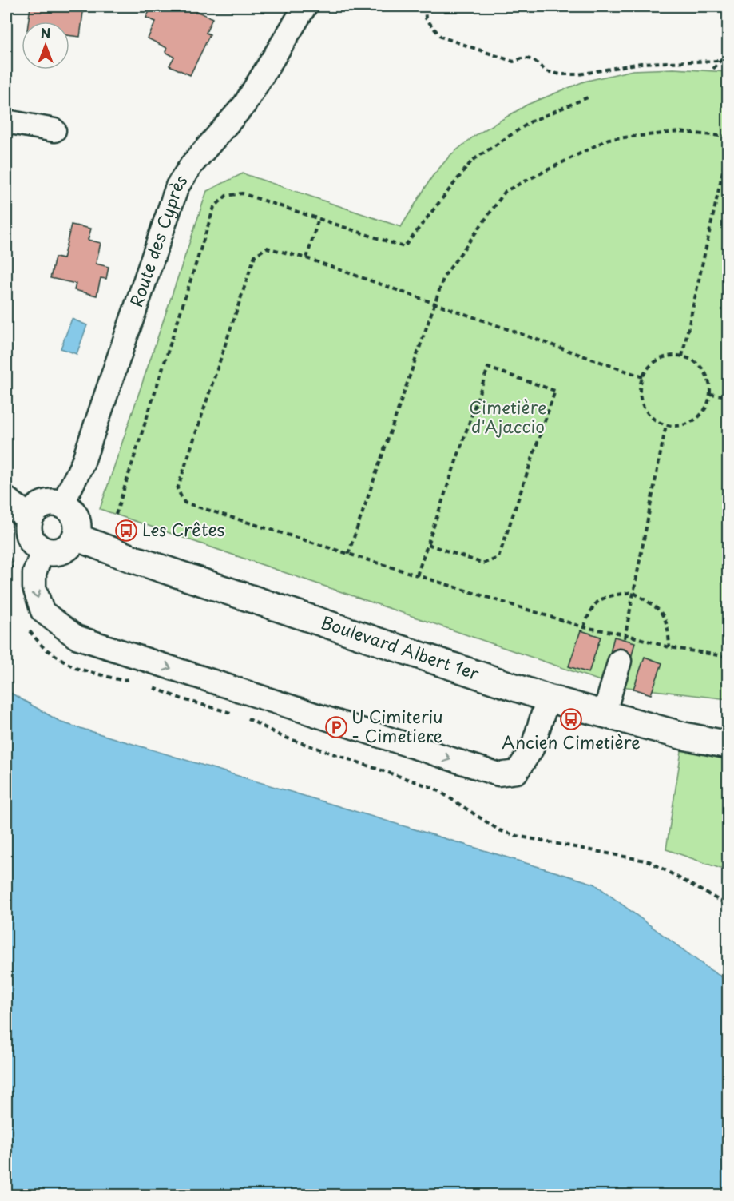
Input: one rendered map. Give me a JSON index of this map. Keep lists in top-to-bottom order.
{
  "streets": {
    "main road": ["Boulevard Albert 1er"],
    "street": ["Route des Cyprès"]
  },
  "crossings": [
    ["Route des Cyprès", "Boulevard Albert 1er"]
  ],
  "parks": ["Cimetière d'Ajaccio"],
  "places": {
    "bus stop": ["Les Crêtes", "Ancien Cimetière"],
    "parking": ["U Cimiteriu - Cimetiere"]
  },
  "north": "top"
}
